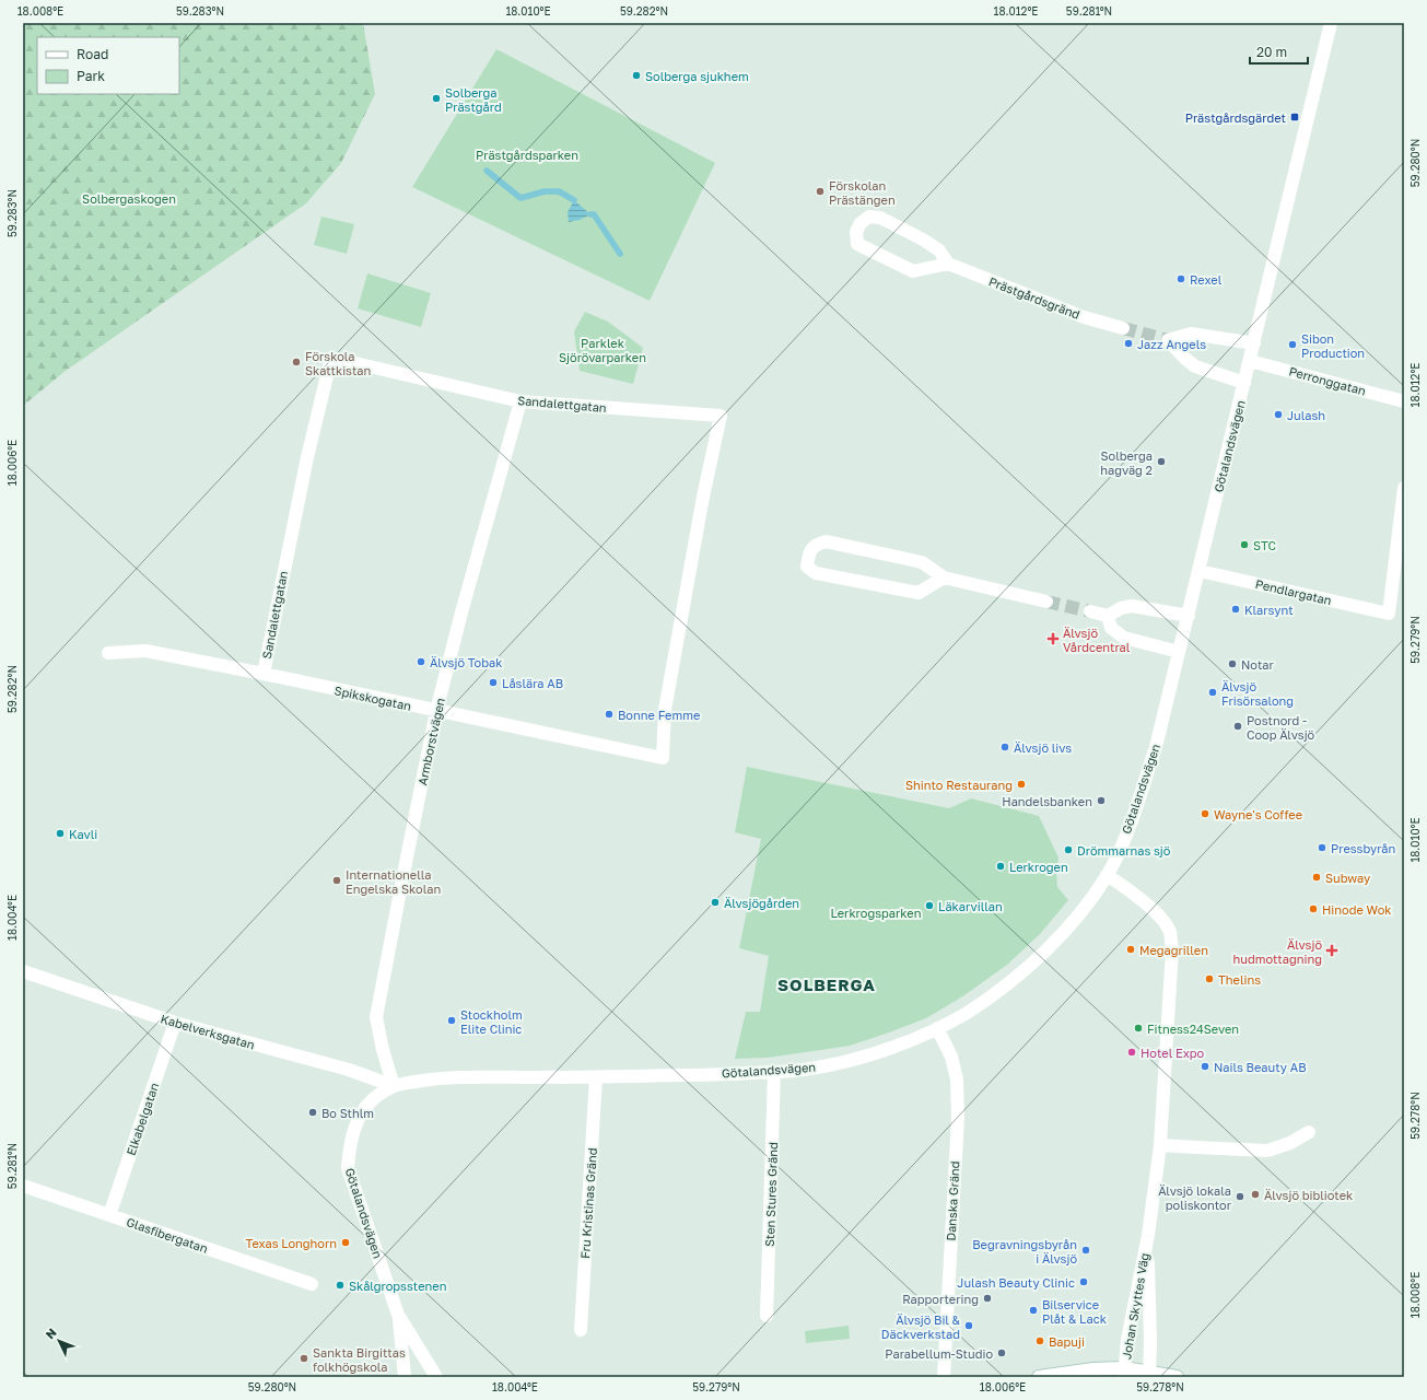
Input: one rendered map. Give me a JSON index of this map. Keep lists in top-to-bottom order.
{
  "streets": {
    "street": [
      "Prästgårdsgränd",
      "Perronggatan",
      "Sandalettgatan",
      "Götalandsvägen",
      "Pendlargatan",
      "Spikskogatan",
      "Armborstvägen",
      "Kabelverksgatan",
      "Elkabelgatan",
      "Sten Stures Gränd",
      "Danska Gränd",
      "Fru Kristinas Gränd",
      "Glasfibergatan",
      "Johan Skyttes Väg"
    ]
  },
  "crossings": [
    ["Perronggatan", "Götalandsvägen"],
    ["Sandalettgatan", "Spikskogatan"],
    ["Sandalettgatan", "Armborstvägen"],
    ["Götalandsvägen", "Pendlargatan"],
    ["Götalandsvägen", "Armborstvägen"],
    ["Götalandsvägen", "Kabelverksgatan"],
    ["Götalandsvägen", "Sten Stures Gränd"],
    ["Götalandsvägen", "Danska Gränd"],
    ["Götalandsvägen", "Fru Kristinas Gränd"],
    ["Götalandsvägen", "Johan Skyttes Väg"],
    ["Spikskogatan", "Armborstvägen"],
    ["Armborstvägen", "Kabelverksgatan"],
    ["Kabelverksgatan", "Elkabelgatan"],
    ["Elkabelgatan", "Glasfibergatan"]
  ],
  "districts": ["SOLBERGA"],
  "parks": [
    "Prästgårdsparken",
    "Solbergaskogen",
    "Parklek Sjörövarparken",
    "Lerkrogsparken"
  ],
  "places": {
    "other": [
      "Solberga sjukhem",
      "Solberga Prästgård",
      "Förskolan Prästängen",
      "Rexel",
      "Jazz Angels",
      "Sibon Production",
      "Förskola Skattkistan",
      "Julash",
      "Solberga hagväg 2",
      "STC",
      "Klarsynt",
      "Älvsjö Tobak",
      "Notar",
      "Låslära AB",
      "Älvsjö Frisörsalong",
      "Bonne Femme",
      "Postnord - Coop Älvsjö",
      "Älvsjö livs",
      "Shinto Restaurang",
      "Handelsbanken",
      "Wayne's Coffee",
      "Kavli",
      "Pressbyrån",
      "Drömmarnas sjö",
      "Lerkrogen",
      "Subway",
      "Internationella Engelska Skolan",
      "Älvsjögården",
      "Läkarvillan",
      "Hinode Wok",
      "Megagrillen",
      "Thelins",
      "Stockholm Elite Clinic",
      "Fitness24Seven",
      "Hotel Expo",
      "Nails Beauty AB",
      "Bo Sthlm",
      "Älvsjö bibliotek",
      "Älvsjö lokala poliskontor",
      "Texas Longhorn",
      "Begravningsbyrån i Älvsjö",
      "Julash Beauty Clinic",
      "Skålgropsstenen",
      "Rapportering",
      "Bilservice Plåt & Lack",
      "Älvsjö Bil & Däckverkstad",
      "Bapuji",
      "Parabellum-Studio",
      "Sankta Birgittas folkhögskola"
    ],
    "transit": ["Prästgårdsgärdet"],
    "health": ["Älvsjö Vårdcentral", "Älvsjö hudmottagning"]
  },
  "legend": ["Road", "Park"],
  "scale_bar": "20 m",
  "north": "top left",
  "coordinates": [
    "18.008°E",
    "59.283°N",
    "18.010°E",
    "59.282°N",
    "18.012°E",
    "59.281°N",
    "59.280°N",
    "18.006°E",
    "59.279°N",
    "18.004°E",
    "59.278°N"
  ]
}
